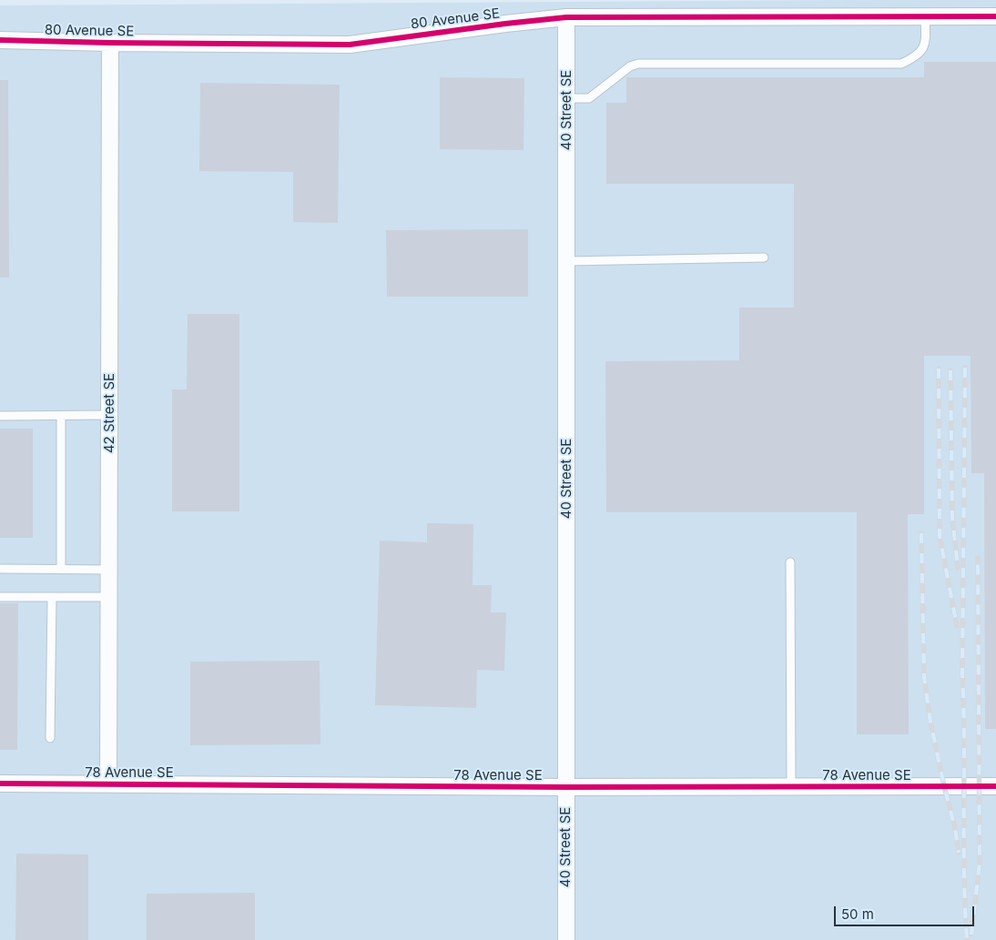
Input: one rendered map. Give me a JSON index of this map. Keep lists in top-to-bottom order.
{
  "streets": {
    "street": [
      "80 Avenue SE",
      "40 Street SE",
      "42 Street SE",
      "78 Avenue SE"
    ]
  },
  "crossings": [
    ["80 Avenue SE", "40 Street SE"],
    ["80 Avenue SE", "42 Street SE"],
    ["40 Street SE", "78 Avenue SE"],
    ["42 Street SE", "78 Avenue SE"]
  ],
  "scale_bar": "50 m"
}
